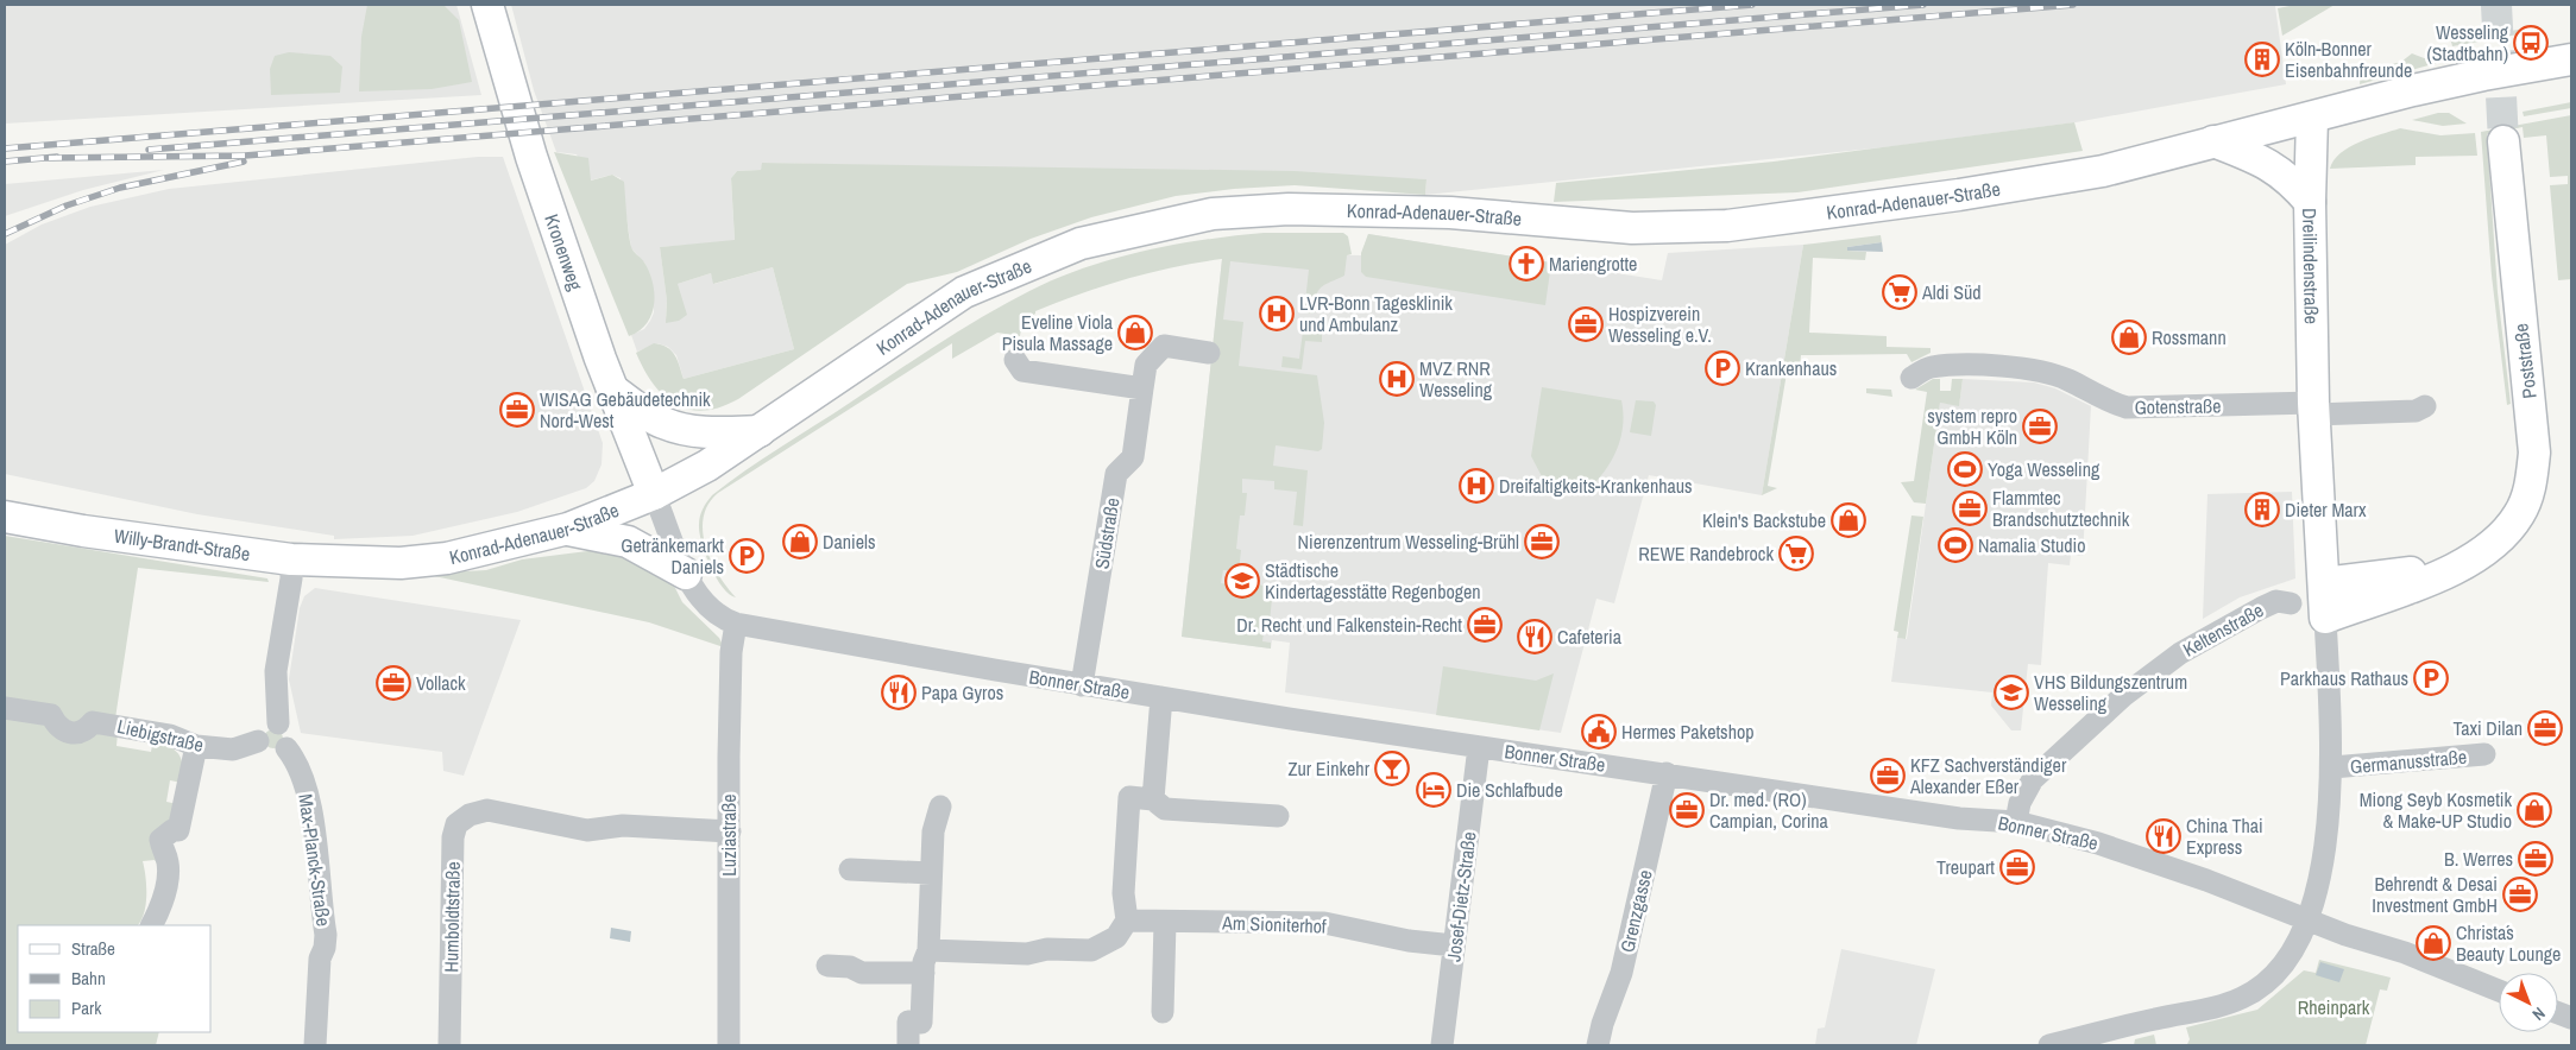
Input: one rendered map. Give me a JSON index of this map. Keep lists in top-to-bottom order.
{
  "streets": {
    "main road": [
      "Konrad-Adenauer-Straße",
      "Kronenweg",
      "Dreilindenstraße",
      "Poststraße",
      "Willy-Brandt-Straße"
    ],
    "street": [
      "Gotenstraße",
      "Südstraße",
      "Keltenstraße",
      "Bonner Straße",
      "Liebigstraße",
      "Germanusstraße",
      "Luziastraße",
      "Max-Planck-Straße",
      "Josef-Dietz-Straße",
      "Grenzgasse",
      "Humboldtstraße",
      "Am Sioniterhof"
    ]
  },
  "crossings": [
    ["Konrad-Adenauer-Straße", "Kronenweg"],
    ["Konrad-Adenauer-Straße", "Dreilindenstraße"],
    ["Konrad-Adenauer-Straße", "Willy-Brandt-Straße"],
    ["Konrad-Adenauer-Straße", "Bonner Straße"],
    ["Kronenweg", "Bonner Straße"],
    ["Dreilindenstraße", "Poststraße"],
    ["Dreilindenstraße", "Gotenstraße"],
    ["Dreilindenstraße", "Germanusstraße"],
    ["Poststraße", "Germanusstraße"],
    ["Südstraße", "Bonner Straße"],
    ["Willy-Brandt-Straße", "Max-Planck-Straße"],
    ["Keltenstraße", "Bonner Straße"],
    ["Bonner Straße", "Germanusstraße"],
    ["Bonner Straße", "Luziastraße"],
    ["Bonner Straße", "Josef-Dietz-Straße"],
    ["Bonner Straße", "Grenzgasse"],
    ["Liebigstraße", "Max-Planck-Straße"],
    ["Luziastraße", "Humboldtstraße"],
    ["Josef-Dietz-Straße", "Am Sioniterhof"]
  ],
  "parks": ["Rheinpark"],
  "places": {
    "bus stop": ["Wesseling (Stadtbahn)"],
    "building": ["Köln-Bonner Eisenbahnfreunde", "Dieter Marx"],
    "church": ["Mariengrotte"],
    "supermarket": ["Aldi Süd", "REWE Randebrock"],
    "hospital": ["LVR-Bonn Tagesklinik und Ambulanz", "MVZ RNR Wesseling", "Dreifaltigkeits-Krankenhaus"],
    "office": [
      "Hospizverein Wesseling e.V.",
      "WISAG Gebäudetechnik Nord-West",
      "system repro GmbH Köln",
      "Flammtec Brandschutztechnik",
      "Nierenzentrum Wesseling-Brühl",
      "Dr. Recht und Falkenstein-Recht",
      "Vollack",
      "Taxi Dilan",
      "KFZ Sachverständiger Alexander Eßer",
      "Dr. med. (RO) Campian, Corina",
      "B. Werres",
      "Treupart",
      "Behrendt & Desai Investment GmbH"
    ],
    "shop": [
      "Eveline Viola Pisula Massage",
      "Rossmann",
      "Klein's Backstube",
      "Daniels",
      "Miong Seyb Kosmetik & Make-UP Studio",
      "Christa´s Beauty Lounge"
    ],
    "parking": ["Krankenhaus", "Getränkemarkt Daniels", "Parkhaus Rathaus"],
    "sports": ["Yoga Wesseling", "Namalia Studio"],
    "school or university": ["Städtische Kindertagesstätte Regenbogen", "VHS Bildungszentrum Wesseling"],
    "restaurant": ["Cafeteria", "Papa Gyros", "China Thai Express"],
    "public building": ["Hermes Paketshop"],
    "bar": ["Zur Einkehr"],
    "hotel": ["Die Schlafbude"]
  },
  "legend": ["Straße", "Bahn", "Park"],
  "north": "bottom right"
}
